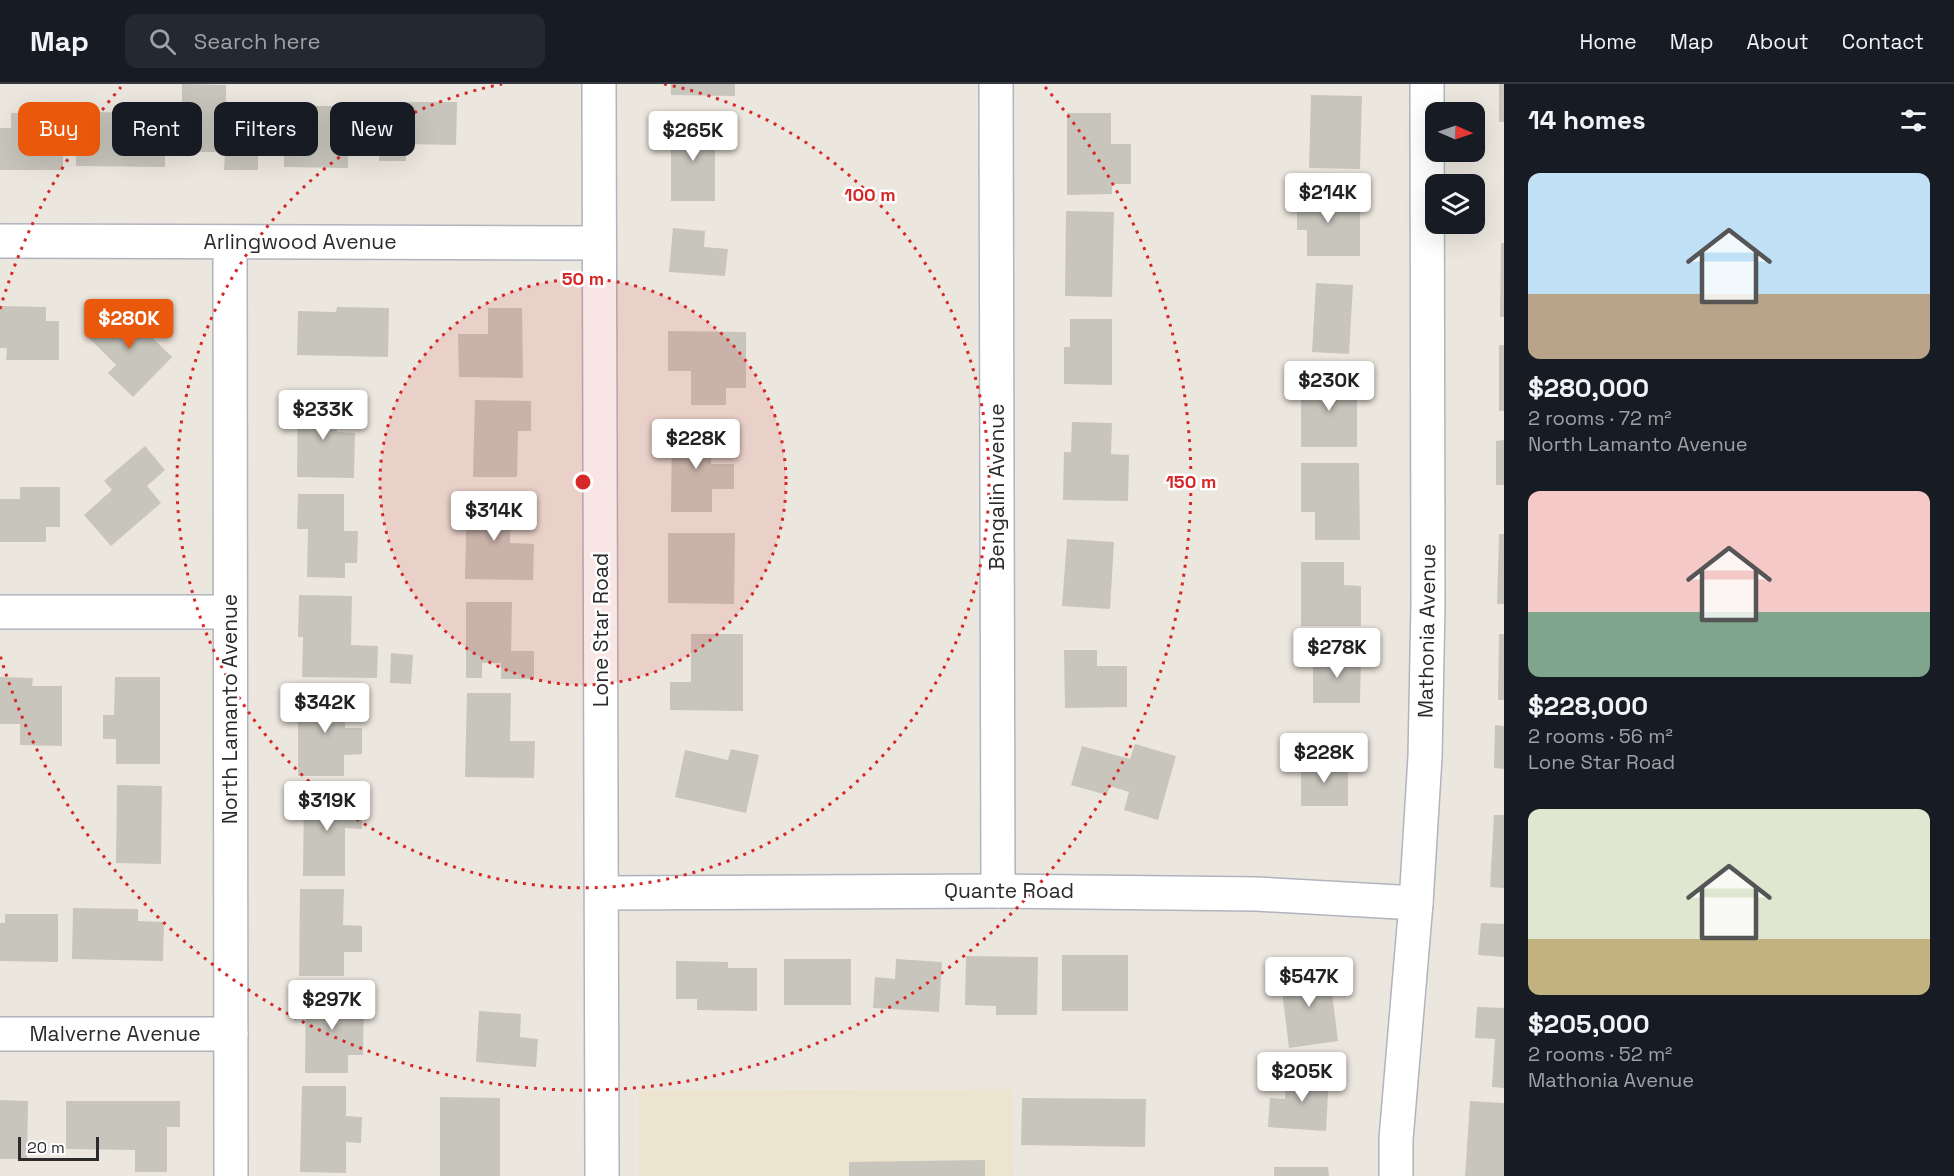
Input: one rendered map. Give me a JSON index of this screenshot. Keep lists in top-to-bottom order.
{
  "streets": {
    "street": [
      "Arlingwood Avenue",
      "Bengalin Avenue",
      "Lone Star Road",
      "Mathonia Avenue",
      "North Lamanto Avenue",
      "Quante Road",
      "Malverne Avenue"
    ]
  },
  "crossings": [
    ["Arlingwood Avenue", "Lone Star Road"],
    ["Arlingwood Avenue", "North Lamanto Avenue"],
    ["Bengalin Avenue", "Quante Road"],
    ["Lone Star Road", "Quante Road"],
    ["Mathonia Avenue", "Quante Road"],
    ["North Lamanto Avenue", "Malverne Avenue"]
  ],
  "scale_bar": "20 m",
  "north": "right",
  "page": {
    "header": "Map",
    "search": "Search here",
    "nav": [
      "Home",
      "Map",
      "About",
      "Contact"
    ],
    "heading": "14 homes",
    "chip": [
      "Buy",
      "Rent",
      "Filters",
      "New"
    ],
    "price": [
      "$265K",
      "$214K",
      "$280K",
      "$230K",
      "$233K",
      "$228K",
      "$314K",
      "$278K",
      "$342K",
      "$228K",
      "$319K",
      "$547K",
      "$297K",
      "$205K"
    ],
    "list": [
      {
        "name": "$280,000",
        "note": "2 rooms · 72 m² · North Lamanto Avenue"
      },
      {
        "name": "$228,000",
        "note": "2 rooms · 56 m² · Lone Star Road"
      },
      {
        "name": "$205,000",
        "note": "2 rooms · 52 m² · Mathonia Avenue"
      }
    ],
    "scale": "20 m"
  },
  "rings": ["100 m", "50 m", "150 m"]
}
